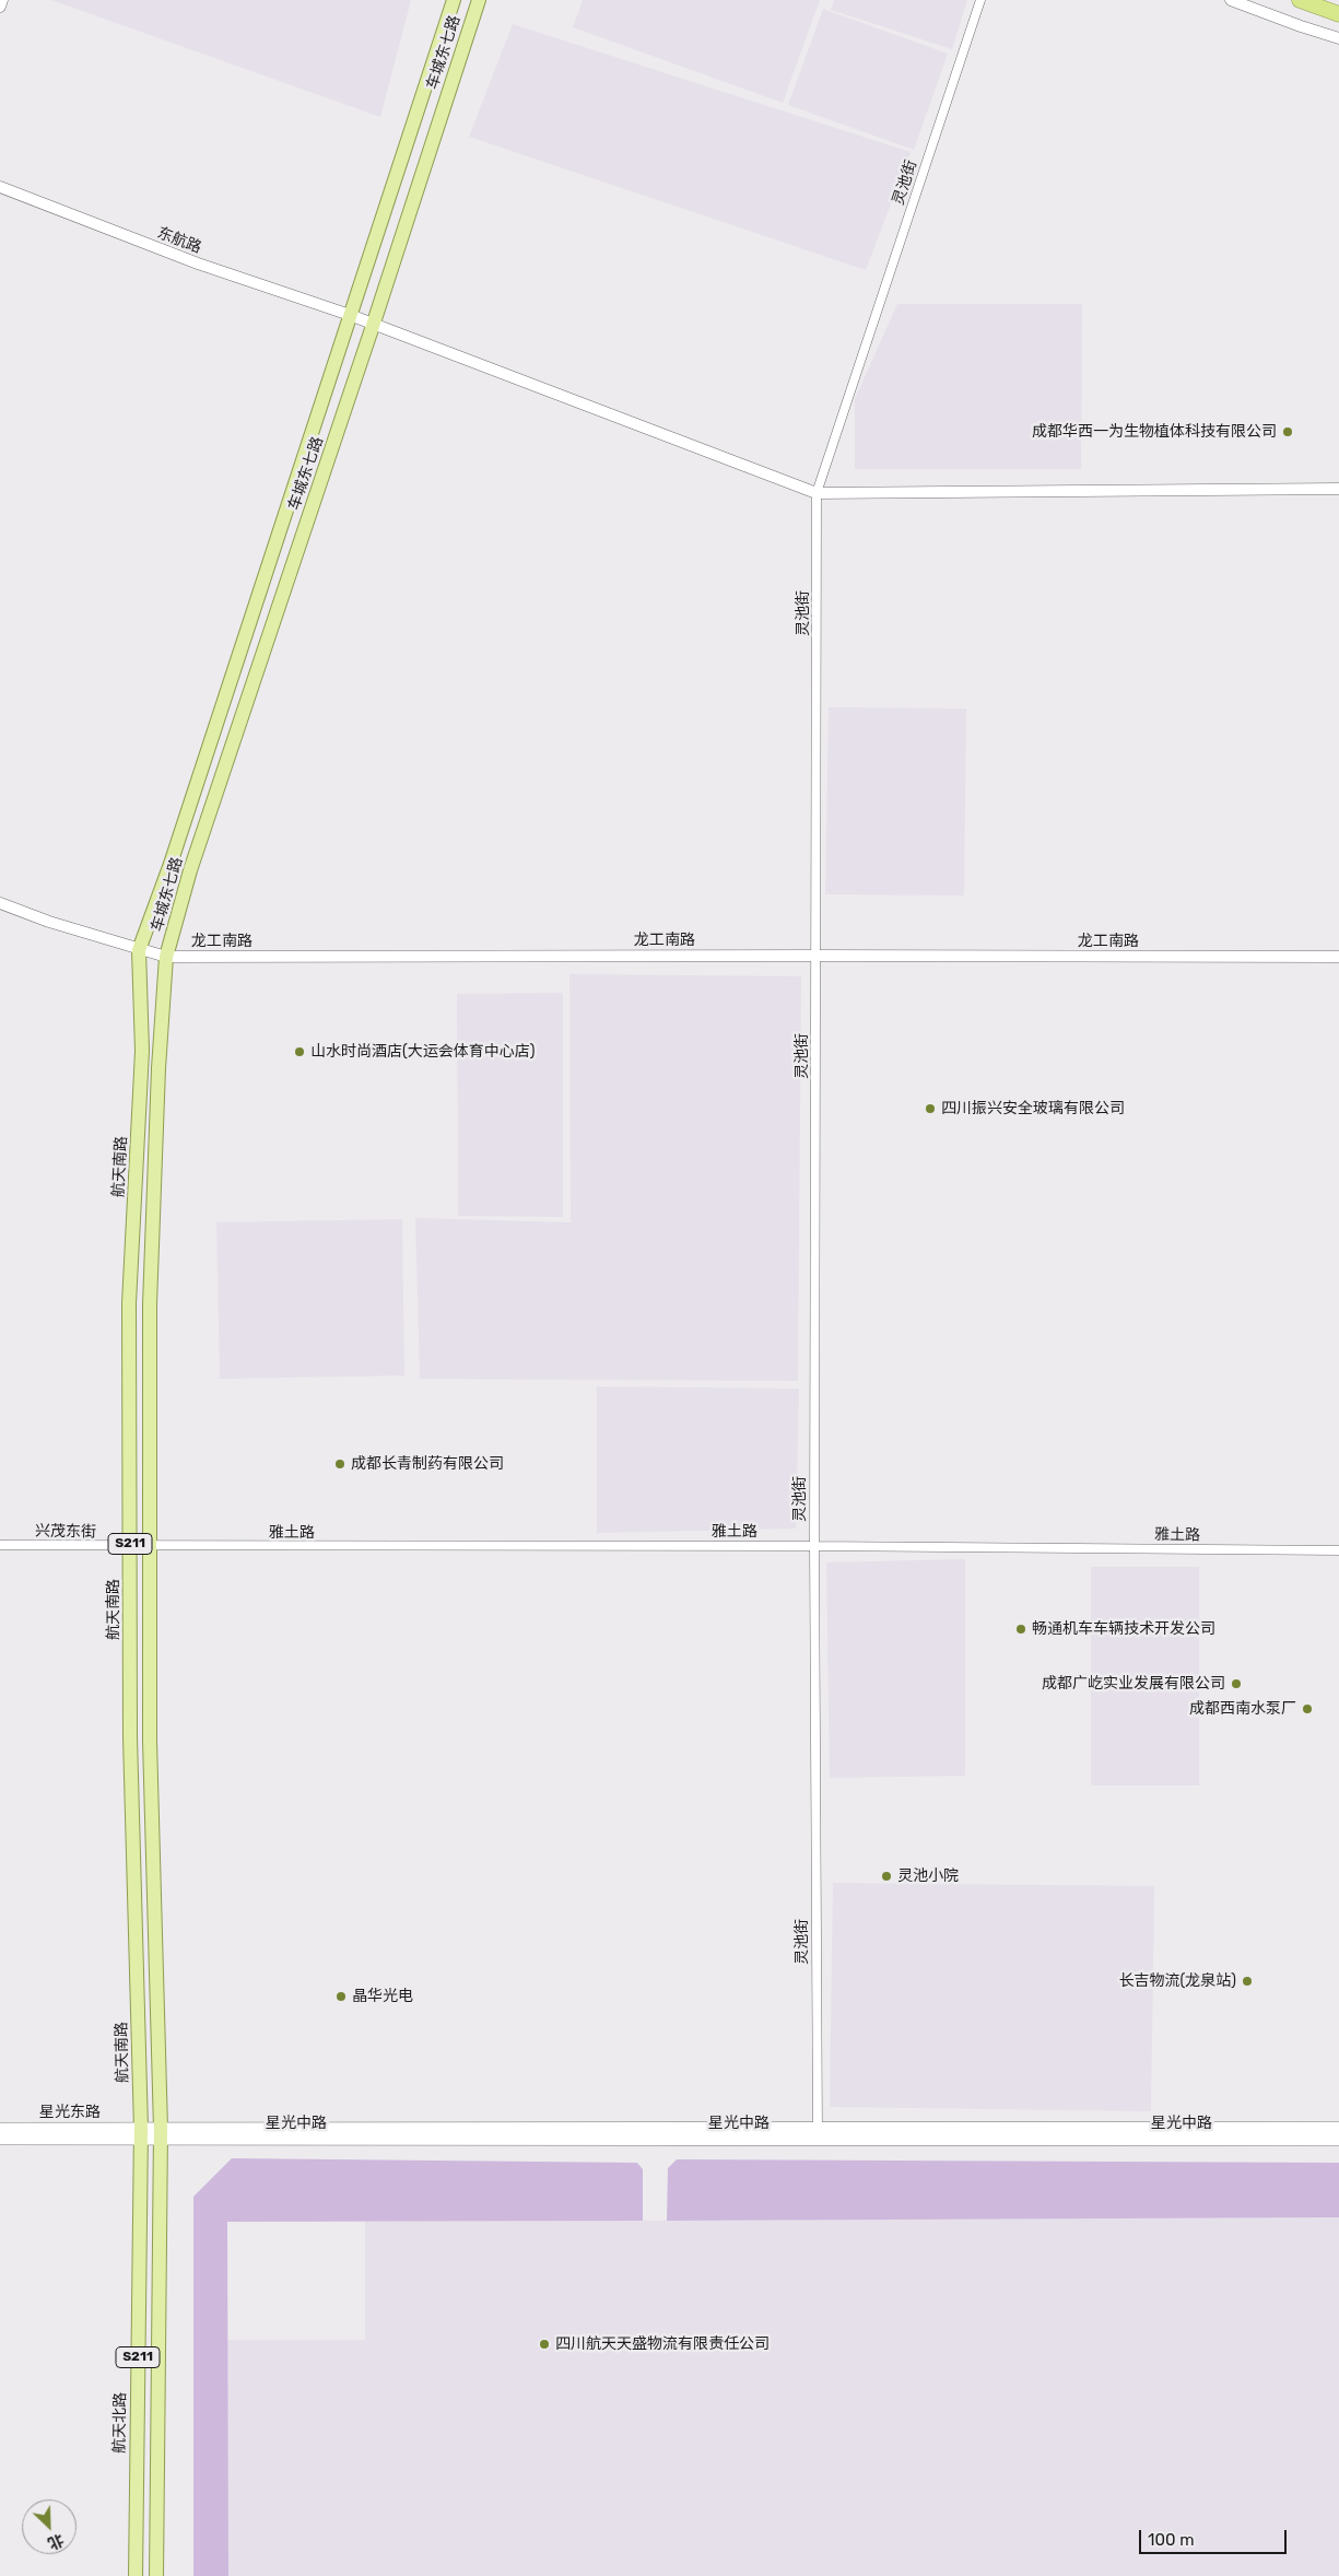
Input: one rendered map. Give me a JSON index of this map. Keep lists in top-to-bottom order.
{
  "streets": {
    "main road": [
      "车城东七路",
      "航天南路",
      "S211",
      "星光东路",
      "星光中路",
      "航天北路"
    ],
    "street": [
      "灵池街",
      "东航路",
      "龙工南路",
      "兴茂东街",
      "雅土路"
    ]
  },
  "crossings": [
    ["车城东七路", "东航路"],
    ["车城东七路", "龙工南路"],
    ["车城东七路", "航天南路"],
    ["车城东七路", "S211"],
    ["灵池街", "东航路"],
    ["灵池街", "龙工南路"],
    ["灵池街", "雅土路"],
    ["灵池街", "星光中路"],
    ["龙工南路", "航天南路"],
    ["龙工南路", "S211"],
    ["航天南路", "兴茂东街"],
    ["航天南路", "雅土路"],
    ["航天南路", "星光东路"],
    ["航天南路", "星光中路"],
    ["航天南路", "航天北路"],
    ["兴茂东街", "雅土路"],
    ["雅土路", "S211"],
    ["S211", "星光中路"],
    ["星光东路", "星光中路"],
    ["星光东路", "航天北路"],
    ["星光中路", "航天北路"]
  ],
  "places": [
    "成都华西一为生物植体科技有限公司",
    "山水时尚酒店(大运会体育中心店)",
    "四川振兴安全玻璃有限公司",
    "成都长青制药有限公司",
    "畅通机车车辆技术开发公司",
    "成都广屹实业发展有限公司",
    "成都西南水泵厂",
    "灵池小院",
    "长吉物流(龙泉站)",
    "晶华光电",
    "四川航天天盛物流有限责任公司"
  ],
  "scale_bar": "100 m",
  "north": "bottom right"
}
